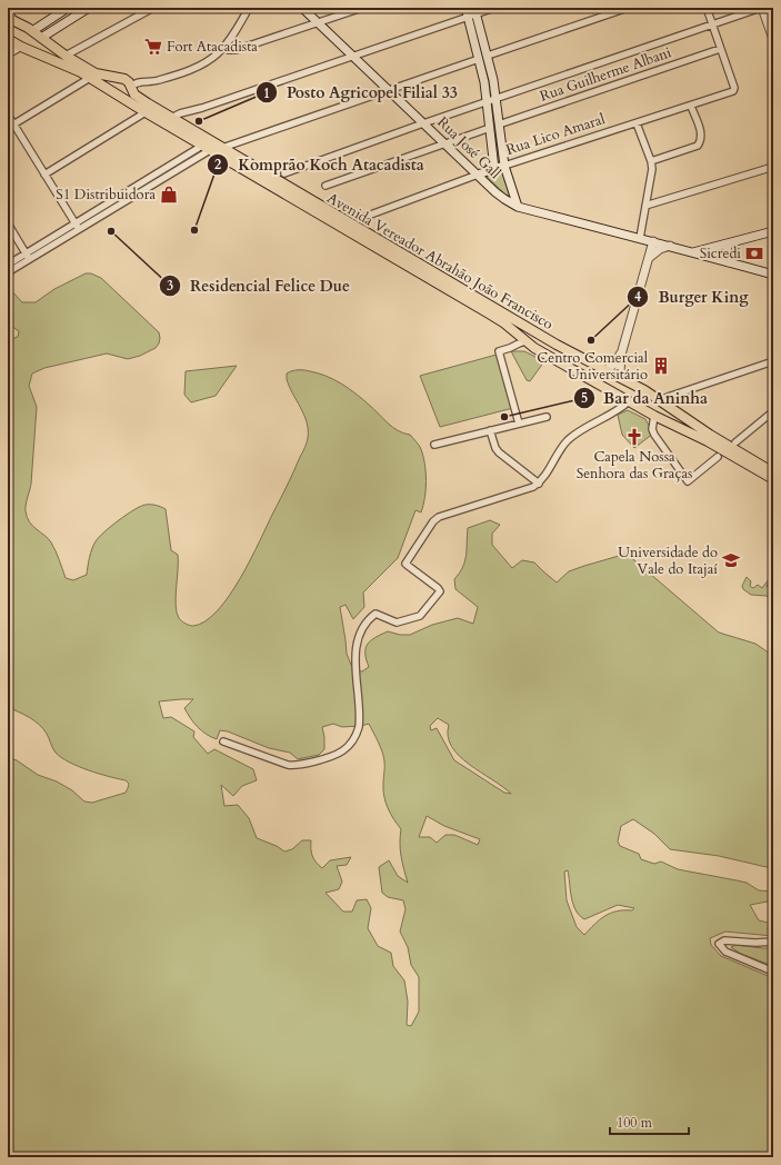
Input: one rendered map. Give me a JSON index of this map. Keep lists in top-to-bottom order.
{
  "streets": {
    "main road": ["Rua Lico Amaral", "Rua José Gall", "Avenida Vereador Abrahão João Francisco"],
    "street": ["Rua Guilherme Albani"]
  },
  "crossings": [
    ["Rua Guilherme Albani", "Rua Lico Amaral"],
    ["Rua Lico Amaral", "Rua José Gall"]
  ],
  "places": {
    "supermarket": ["Fort Atacadista"],
    "other": [
      "Posto Agricopel Filial 33",
      "Komprão Koch Atacadista",
      "Residencial Felice Due",
      "Burger King",
      "Bar da Aninha"
    ],
    "shop": ["S1 Distribuidora"],
    "bank": ["Sicredi"],
    "building": ["Centro Comercial Universitário"],
    "church": ["Capela Nossa Senhora das Graças"],
    "school or university": ["Universidade do Vale do Itajaí"]
  },
  "scale_bar": "100 m"
}
